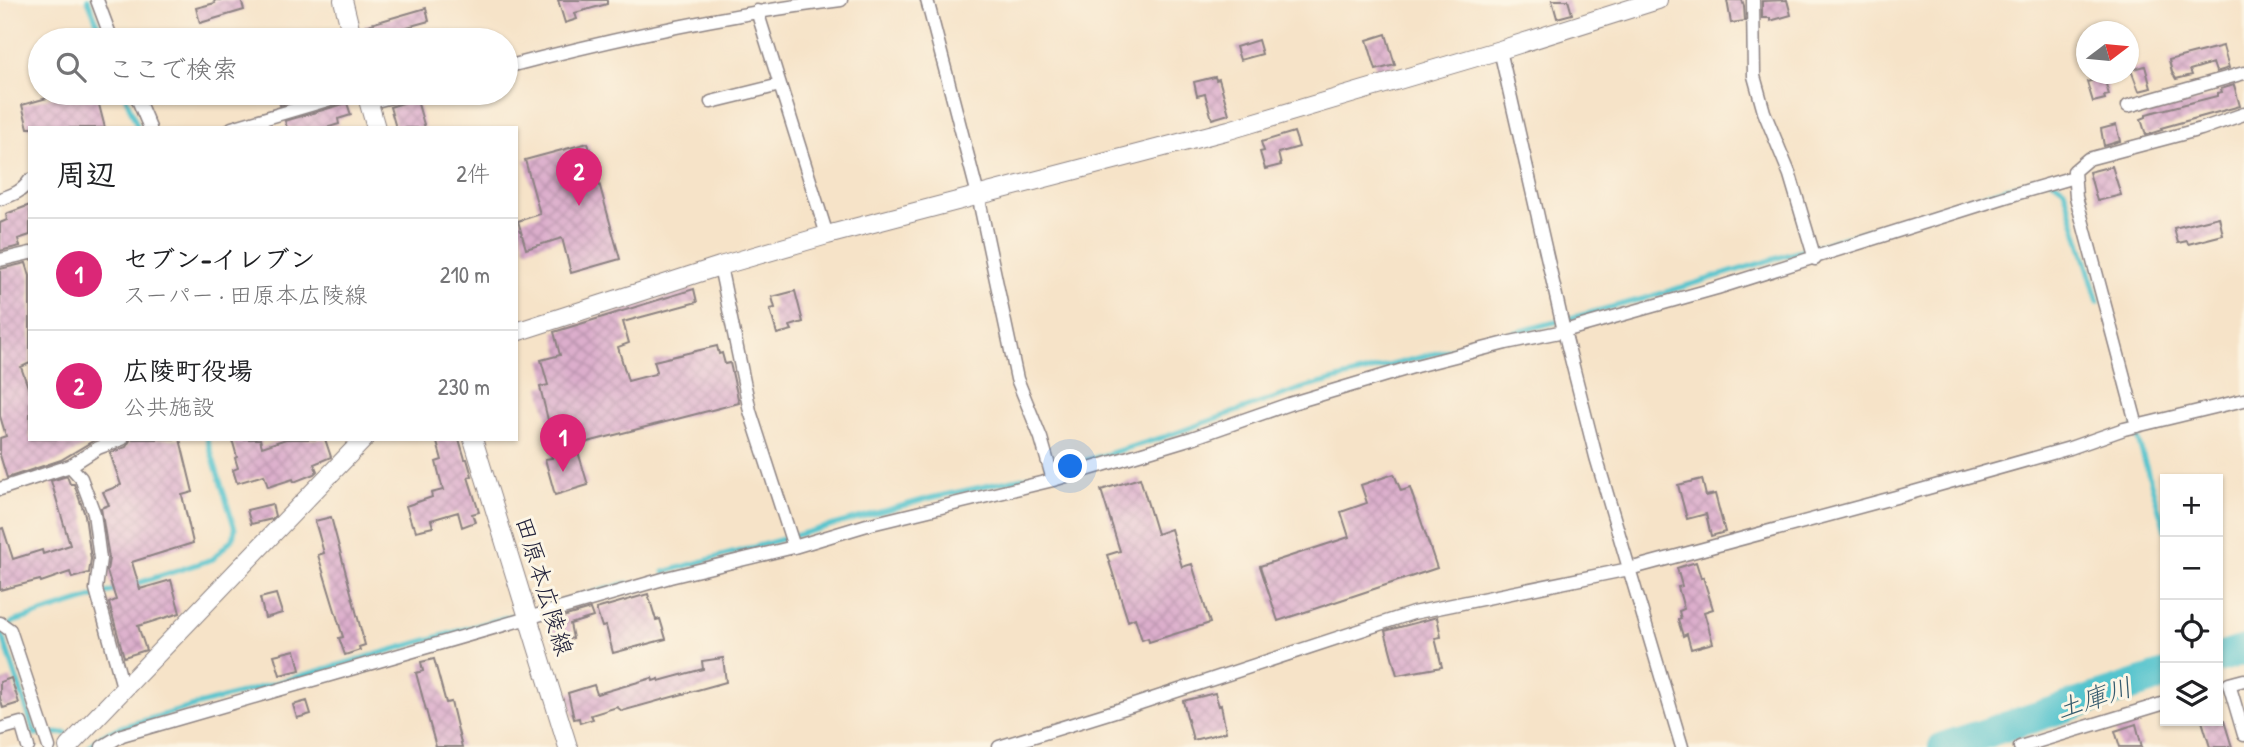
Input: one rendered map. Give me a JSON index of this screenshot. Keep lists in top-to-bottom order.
{
  "streets": {
    "street": ["田原本広陵線"]
  },
  "water": ["土庫川"],
  "north": "right",
  "page": {
    "search": "ここで検索",
    "heading": ["周辺", "2件"],
    "pins": ["2", "1"],
    "list": [
      {
        "mark": "1",
        "name": "セブン-イレブン",
        "note": "スーパー · 田原本広陵線",
        "value": "210 m"
      },
      {
        "mark": "2",
        "name": "広陵町役場",
        "note": "公共施設",
        "value": "230 m"
      }
    ],
    "map_buttons": ["+", "−"]
  }
}
